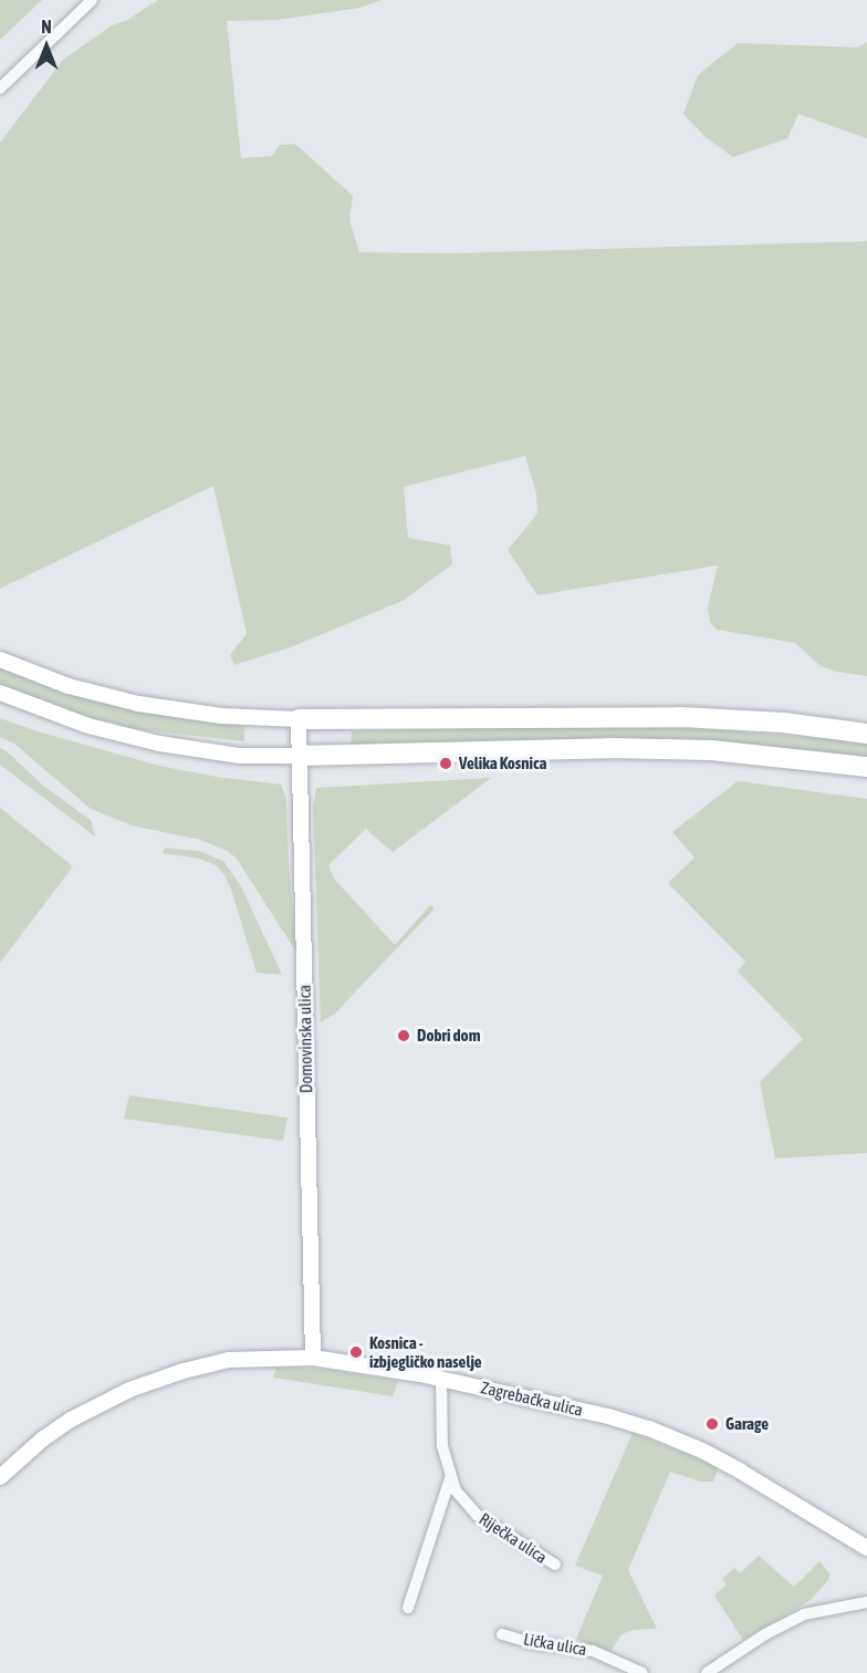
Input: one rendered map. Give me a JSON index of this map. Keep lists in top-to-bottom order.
{
  "streets": {
    "street": [
      "Domovinska ulica",
      "Zagrebačka ulica",
      "Riječka ulica",
      "Lička ulica"
    ]
  },
  "crossings": [
    ["Domovinska ulica", "Zagrebačka ulica"],
    ["Zagrebačka ulica", "Riječka ulica"]
  ],
  "places": [
    "Velika Kosnica",
    "Dobri dom",
    "Kosnica - izbjegličko naselje",
    "Garage"
  ],
  "north": "top"
}
